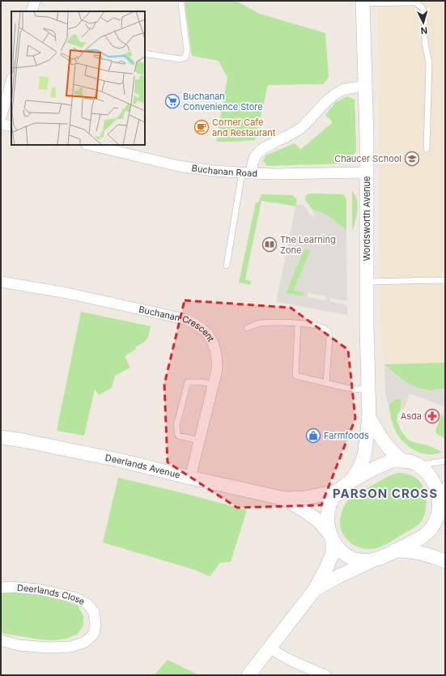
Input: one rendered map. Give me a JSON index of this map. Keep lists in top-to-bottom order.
{
  "streets": {
    "street": [
      "Buchanan Road",
      "Wordsworth Avenue",
      "Buchanan Crescent",
      "Deerlands Avenue",
      "Deerlands Close"
    ]
  },
  "crossings": [
    ["Buchanan Road", "Wordsworth Avenue"],
    ["Wordsworth Avenue", "Deerlands Avenue"],
    ["Buchanan Crescent", "Deerlands Avenue"]
  ],
  "districts": ["PARSON CROSS"],
  "places": {
    "supermarket": ["Buchanan Convenience Store"],
    "cafe": ["Corner Cafe and Restaurant"],
    "school or university": ["Chaucer School"],
    "library": ["The Learning Zone"],
    "pharmacy": ["Asda"],
    "shop": ["Farmfoods"]
  },
  "north": "bottom"
}
